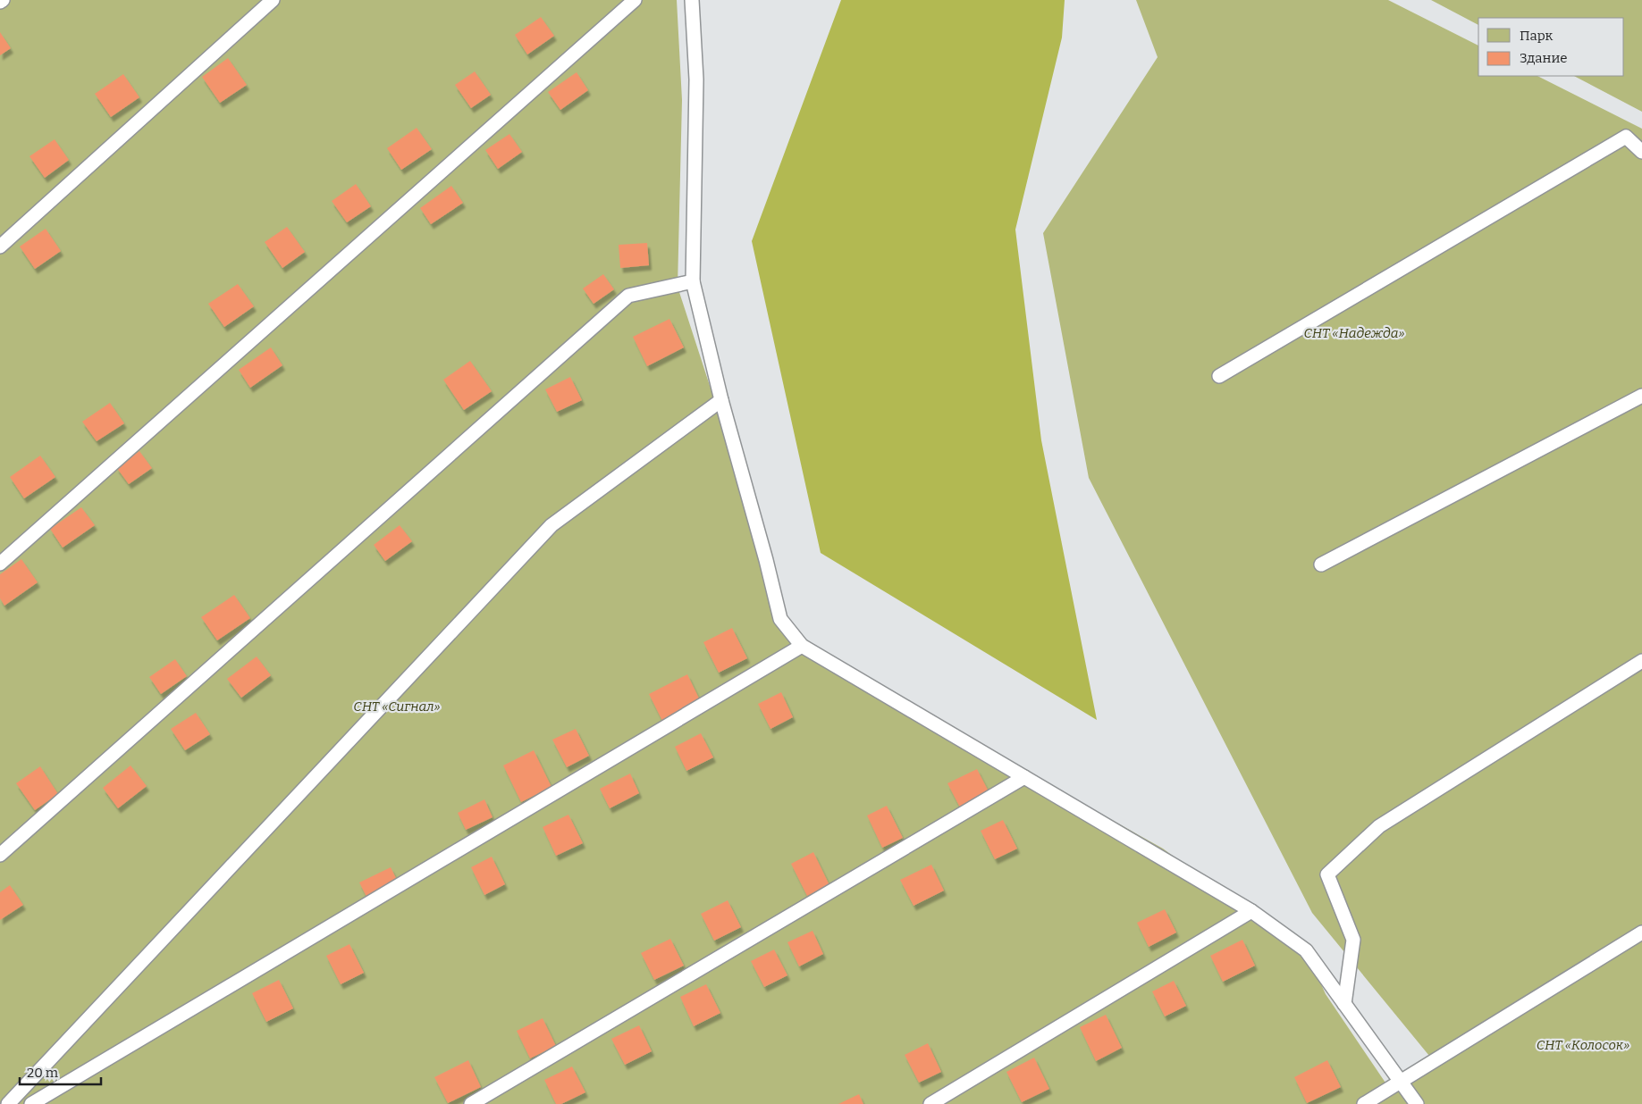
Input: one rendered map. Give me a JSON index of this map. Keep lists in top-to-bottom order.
{
  "parks": ["СНТ «Надежда»", "СНТ «Сигнал»", "СНТ «Колосок»"],
  "legend": ["Парк", "Здание"],
  "scale_bar": "20 m"
}
